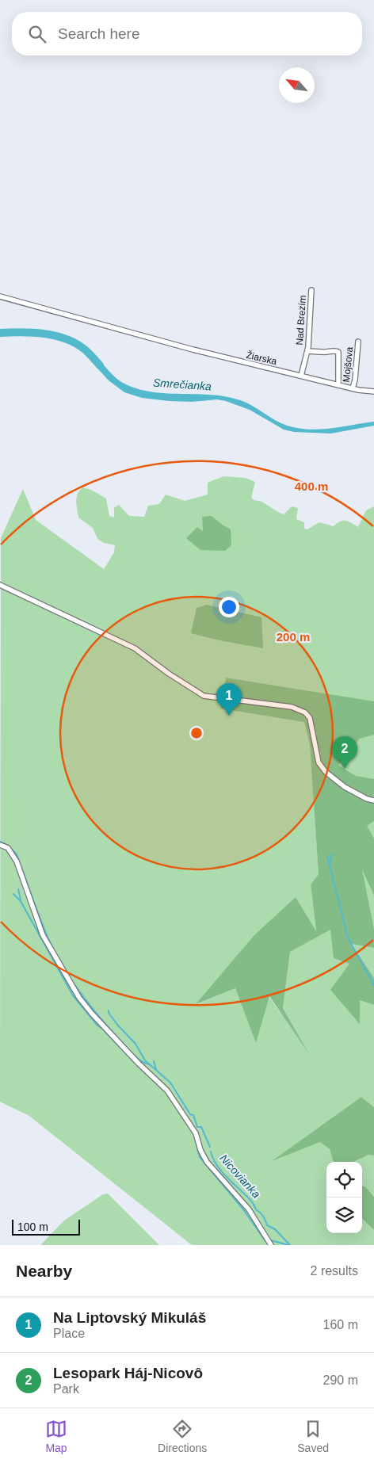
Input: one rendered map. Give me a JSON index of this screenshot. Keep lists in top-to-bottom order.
{
  "streets": {
    "street": ["Nad Brezím", "Žiarska", "Mojšova"]
  },
  "crossings": [
    ["Nad Brezím", "Žiarska"],
    ["Žiarska", "Mojšova"]
  ],
  "water": ["Smrečianka", "Nicovianka"],
  "scale_bar": "100 m",
  "north": "top left",
  "page": {
    "search": "Search here",
    "pins": ["1", "2"],
    "scale": "100 m",
    "heading": ["Nearby", "2 results"],
    "list": [
      {
        "mark": "1",
        "name": "Na Liptovský Mikuláš",
        "note": "Place",
        "value": "160 m"
      },
      {
        "mark": "2",
        "name": "Lesopark Háj-Nicovô",
        "note": "Park",
        "value": "290 m"
      }
    ],
    "nav": ["Map", "Directions", "Saved"]
  },
  "rings": ["400 m", "200 m"]
}
